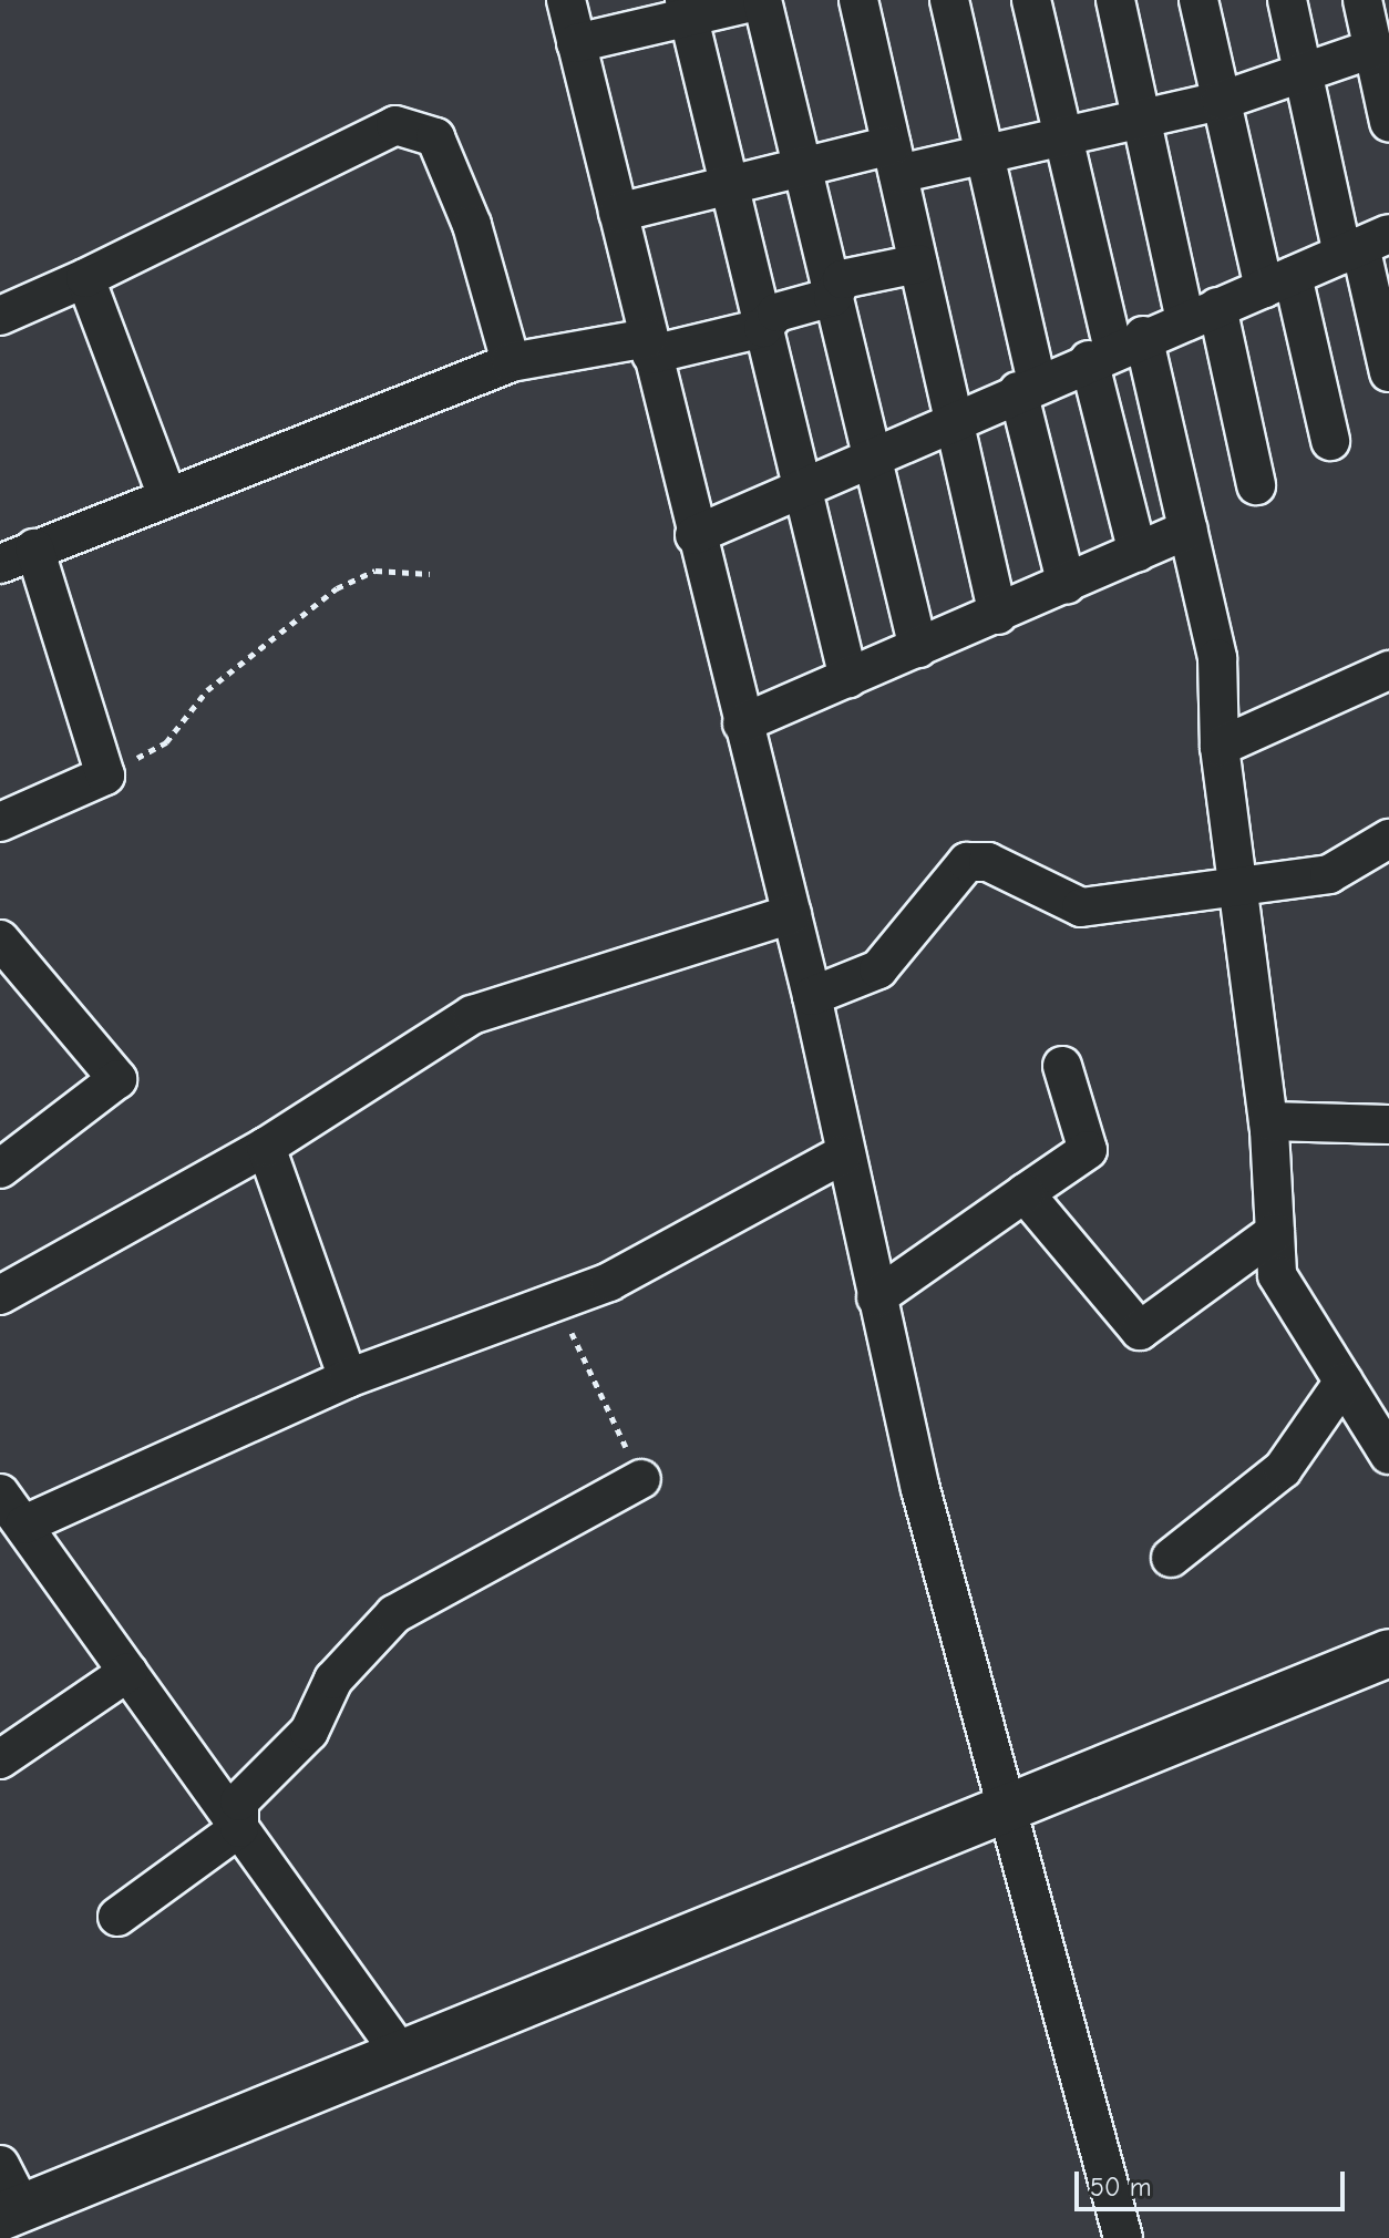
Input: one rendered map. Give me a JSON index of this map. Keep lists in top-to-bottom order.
{
  "scale_bar": "50 m"
}
